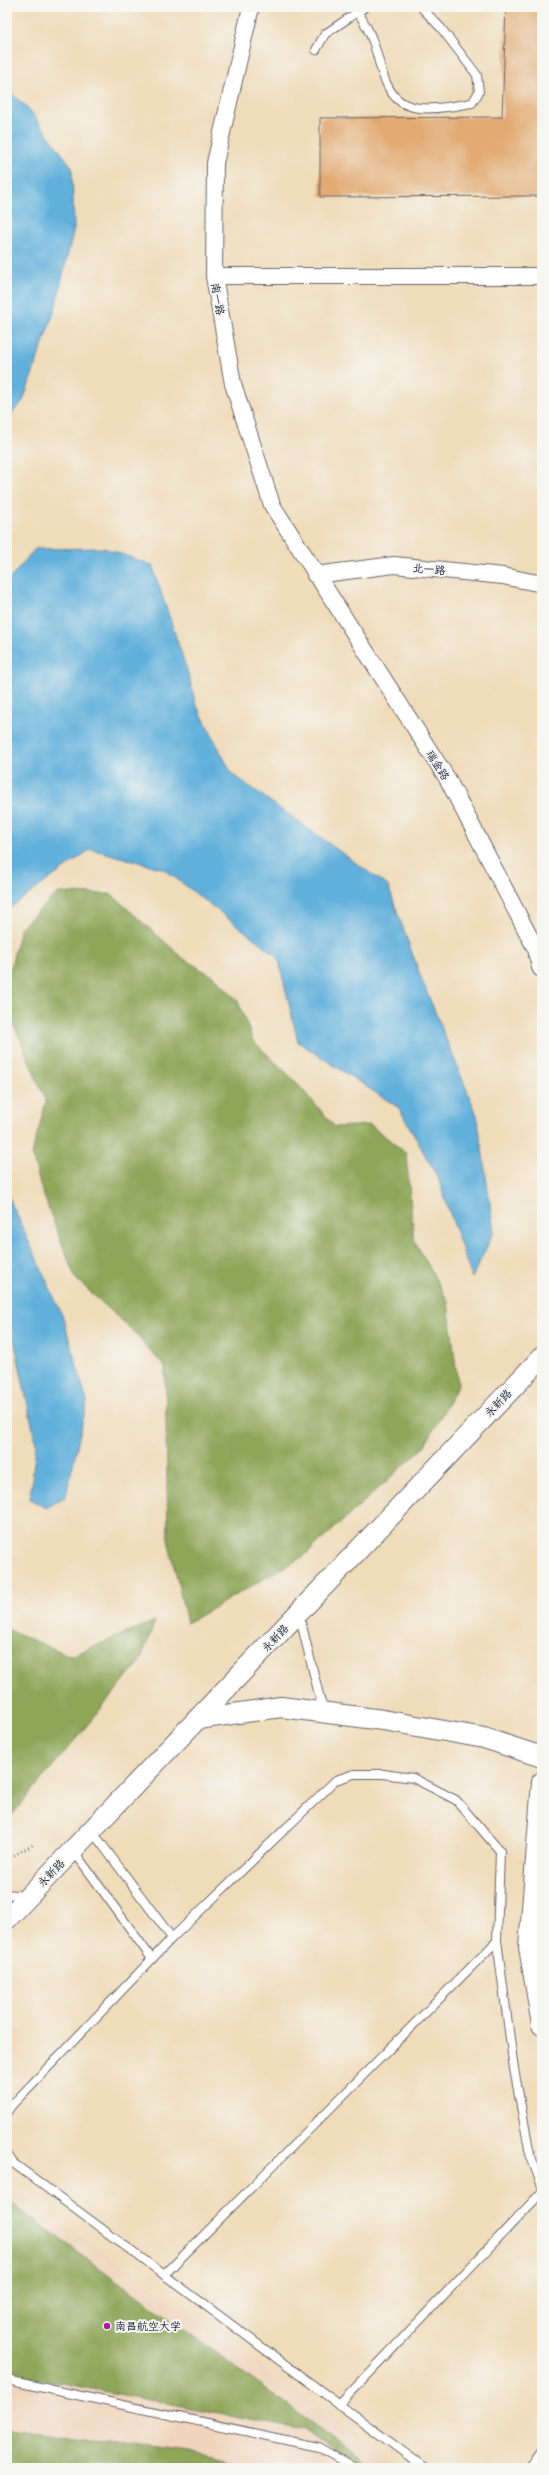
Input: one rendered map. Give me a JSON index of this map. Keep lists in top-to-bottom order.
{
  "streets": {
    "street": [
      "南一路",
      "北一路",
      "瑞金路",
      "永新路"
    ]
  },
  "crossings": [
    ["南一路", "北一路"],
    ["南一路", "瑞金路"],
    ["北一路", "瑞金路"]
  ],
  "places": ["南昌航空大学"]
}
